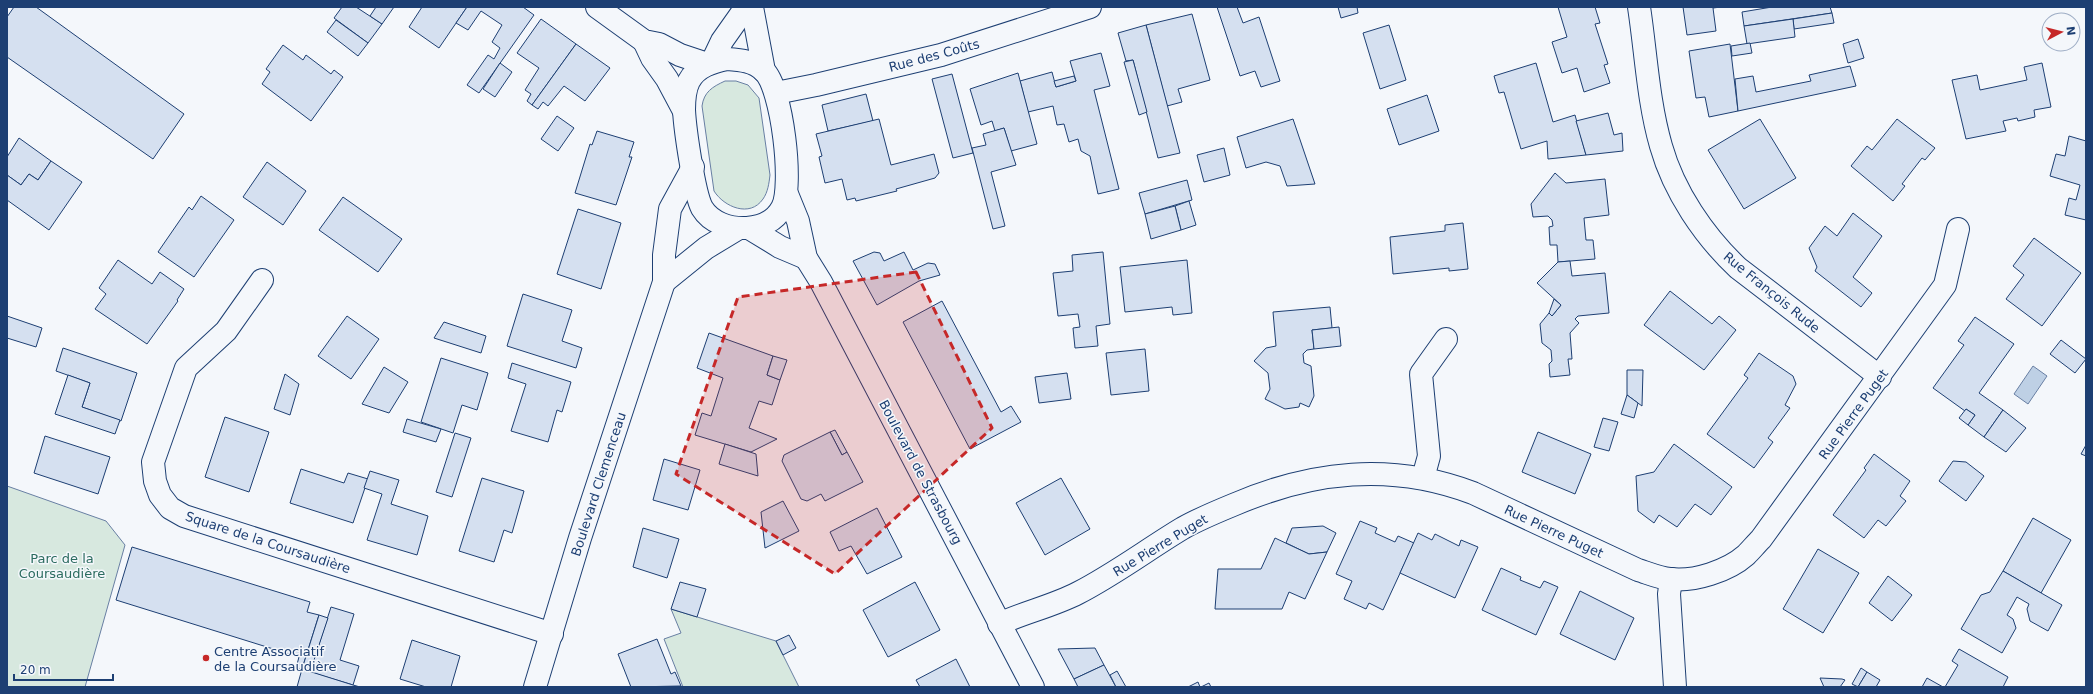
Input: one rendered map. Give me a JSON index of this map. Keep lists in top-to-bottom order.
{
  "streets": {
    "street": [
      "Rue des Coûts",
      "Rue François Rude",
      "Rue Pierre Puget",
      "Boulevard de Strasbourg",
      "Boulevard Clemenceau",
      "Square de la Coursaudière"
    ]
  },
  "crossings": [
    ["Rue François Rude", "Rue Pierre Puget"],
    ["Rue Pierre Puget", "Boulevard de Strasbourg"],
    ["Boulevard Clemenceau", "Square de la Coursaudière"]
  ],
  "parks": ["Parc de la Coursaudière"],
  "places": ["Centre Associatif de la Coursaudière"],
  "scale_bar": "20 m",
  "north": "right"
}
